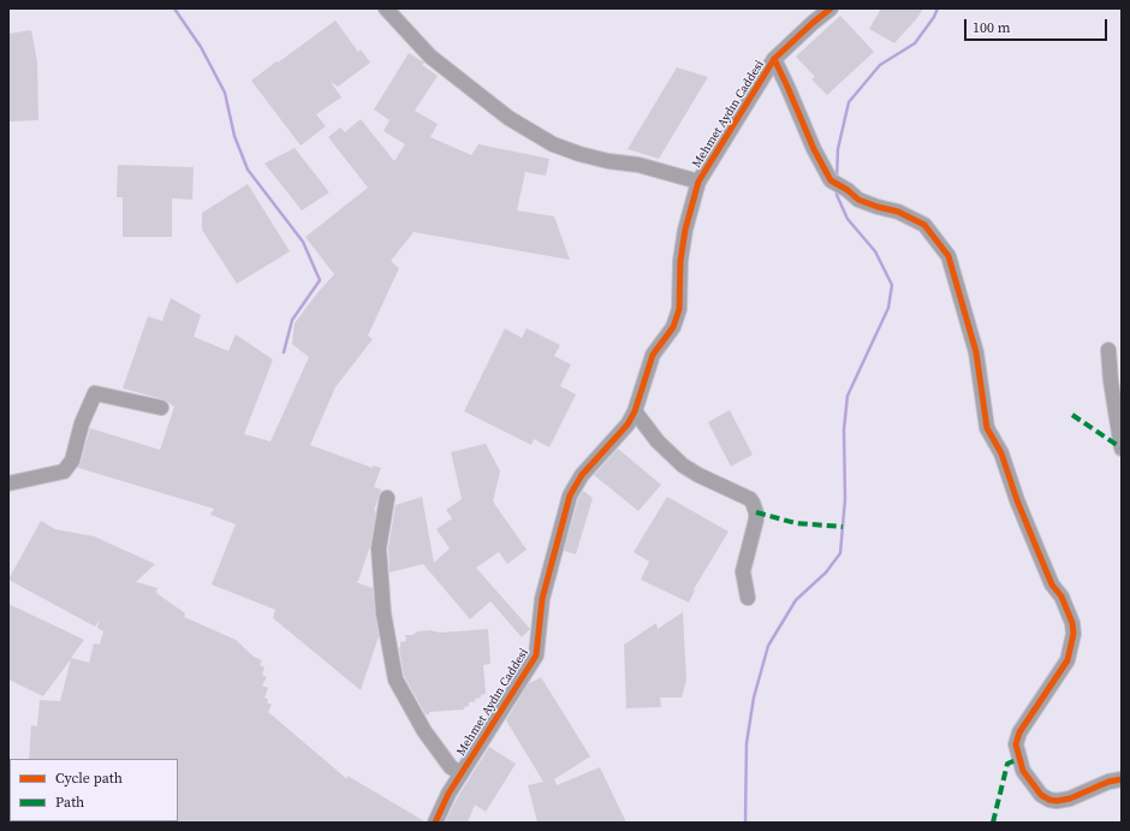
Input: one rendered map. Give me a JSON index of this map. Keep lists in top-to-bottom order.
{
  "streets": {
    "street": ["Mehmet Aydın Caddesi"]
  },
  "legend": ["Cycle path", "Path"],
  "scale_bar": "100 m"
}
